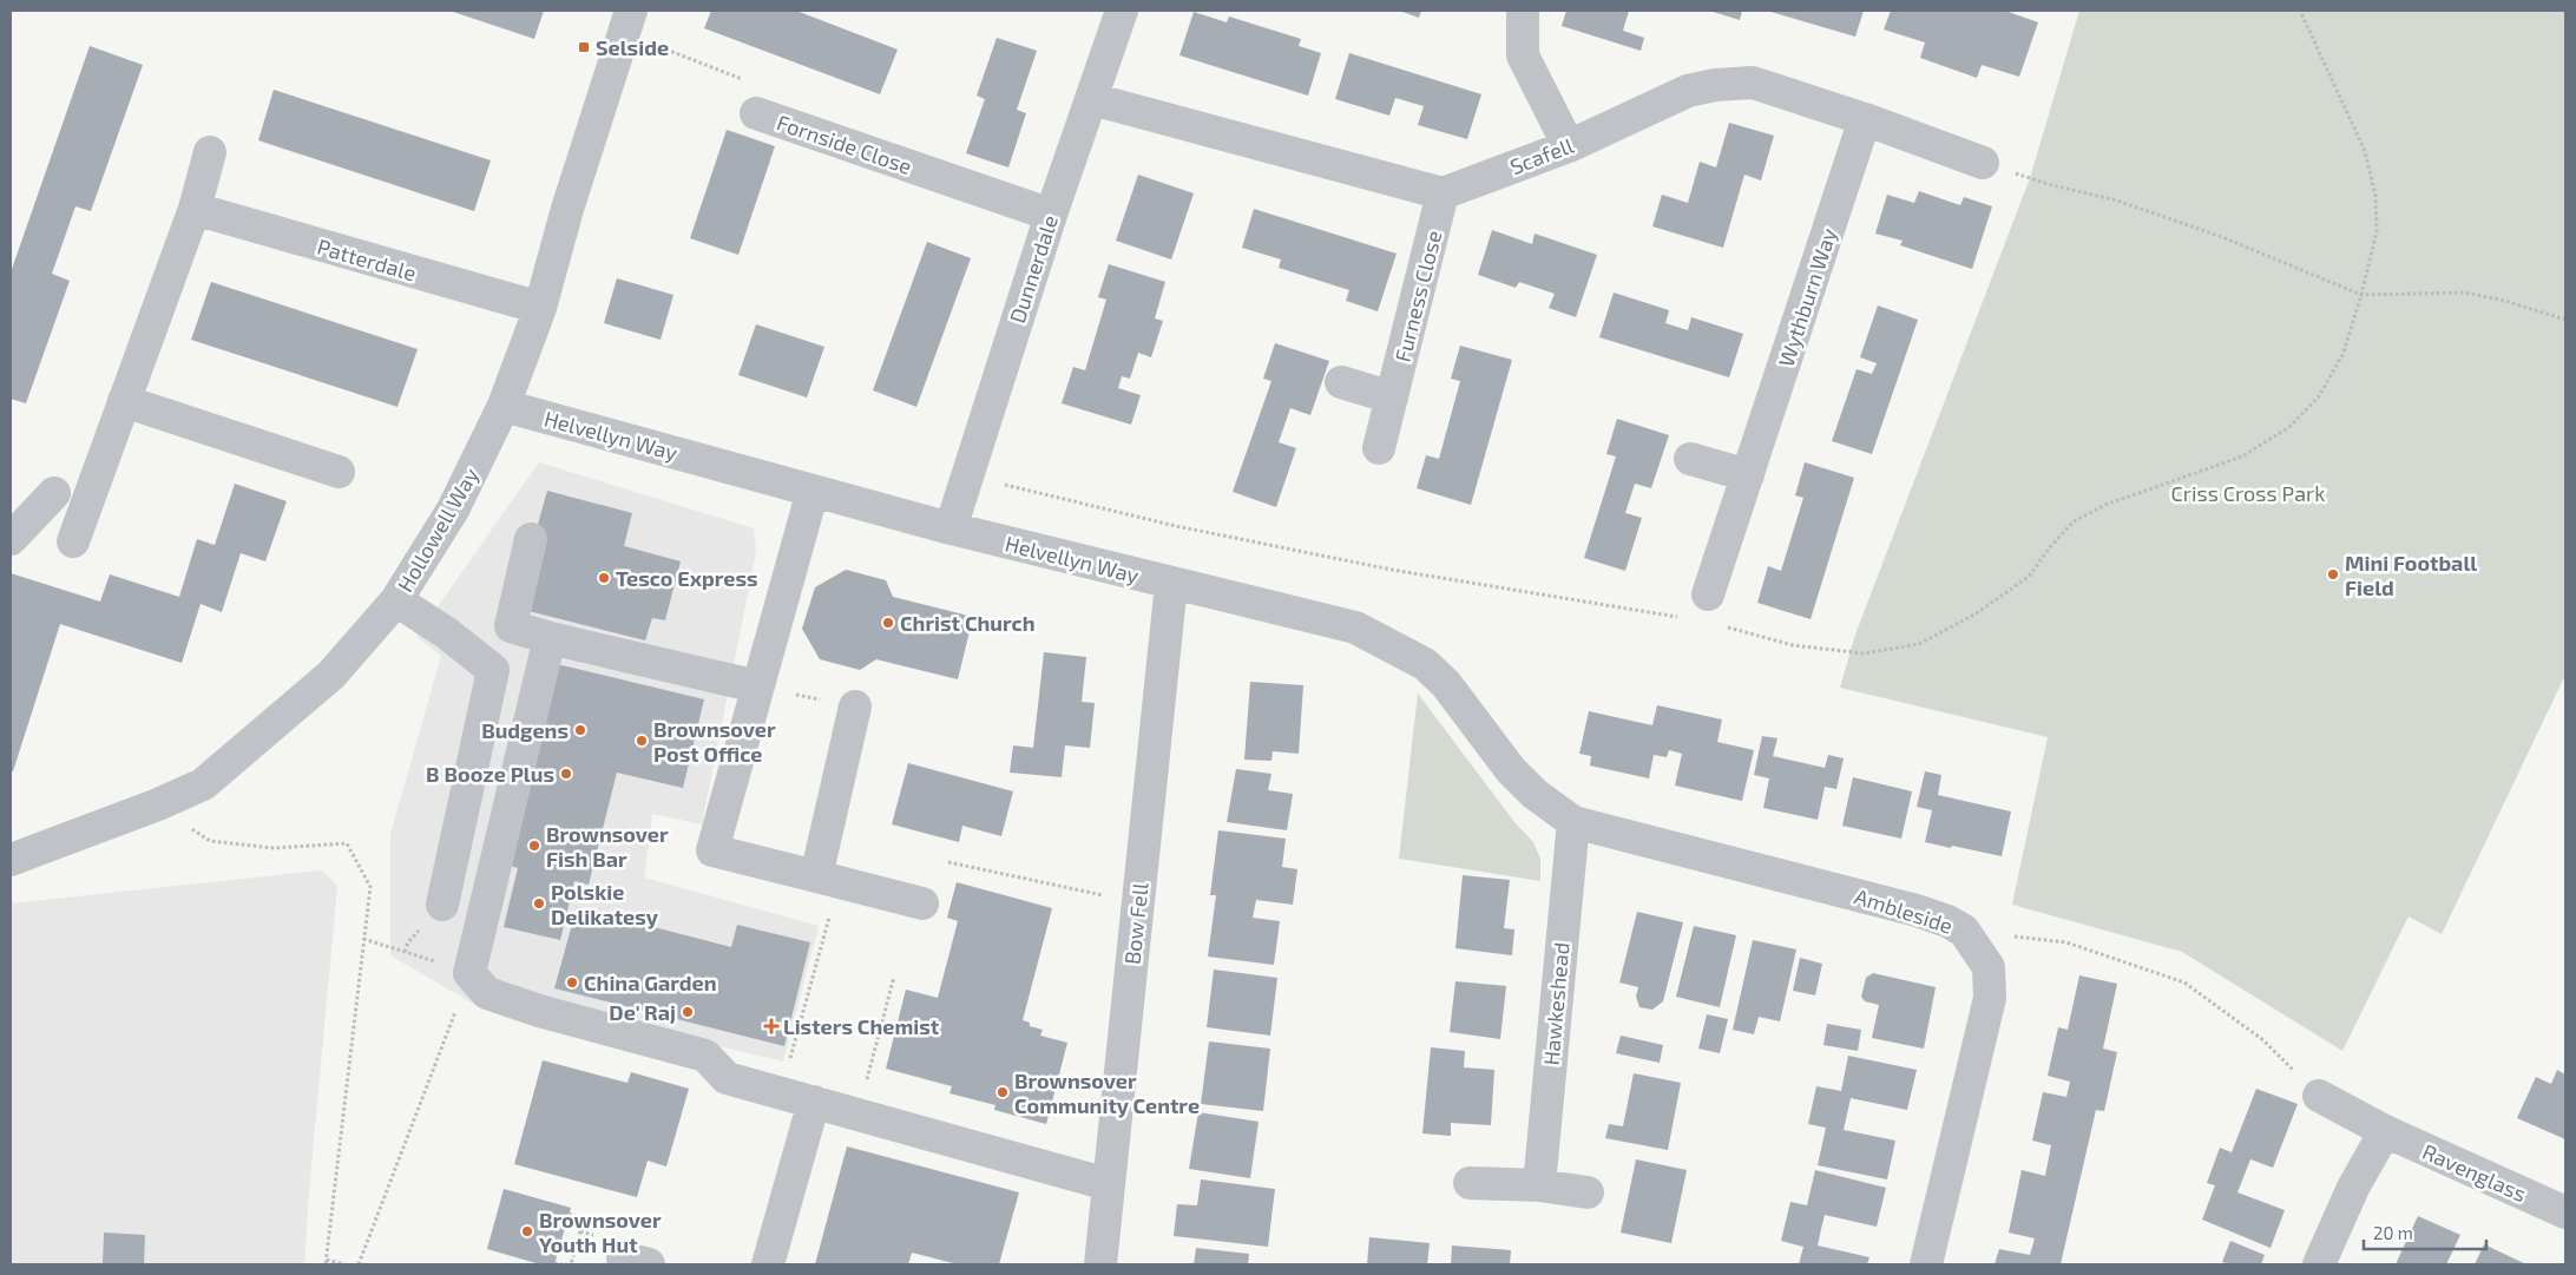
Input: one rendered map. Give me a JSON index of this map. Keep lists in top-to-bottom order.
{
  "streets": {
    "street": [
      "Fornside Close",
      "Scafell",
      "Patterdale",
      "Dunnerdale",
      "Furness Close",
      "Wythburn Way",
      "Helvellyn Way",
      "Hollowell Way",
      "Ambleside",
      "Bow Fell",
      "Hawkeshead",
      "Ravenglass"
    ]
  },
  "crossings": [
    ["Fornside Close", "Dunnerdale"],
    ["Scafell", "Furness Close"],
    ["Scafell", "Wythburn Way"],
    ["Patterdale", "Hollowell Way"],
    ["Dunnerdale", "Helvellyn Way"],
    ["Helvellyn Way", "Hollowell Way"],
    ["Helvellyn Way", "Ambleside"],
    ["Helvellyn Way", "Bow Fell"],
    ["Helvellyn Way", "Hawkeshead"],
    ["Ambleside", "Hawkeshead"]
  ],
  "parks": ["Criss Cross Park"],
  "places": {
    "transit": ["Selside"],
    "other": [
      "Mini Football Field",
      "Tesco Express",
      "Christ Church",
      "Budgens",
      "Brownsover Post Office",
      "B Booze Plus",
      "Brownsover Fish Bar",
      "Polskie Delikatesy",
      "China Garden",
      "De' Raj",
      "Brownsover Community Centre",
      "Brownsover Youth Hut"
    ],
    "health": ["Listers Chemist"]
  },
  "scale_bar": "20 m"
}
